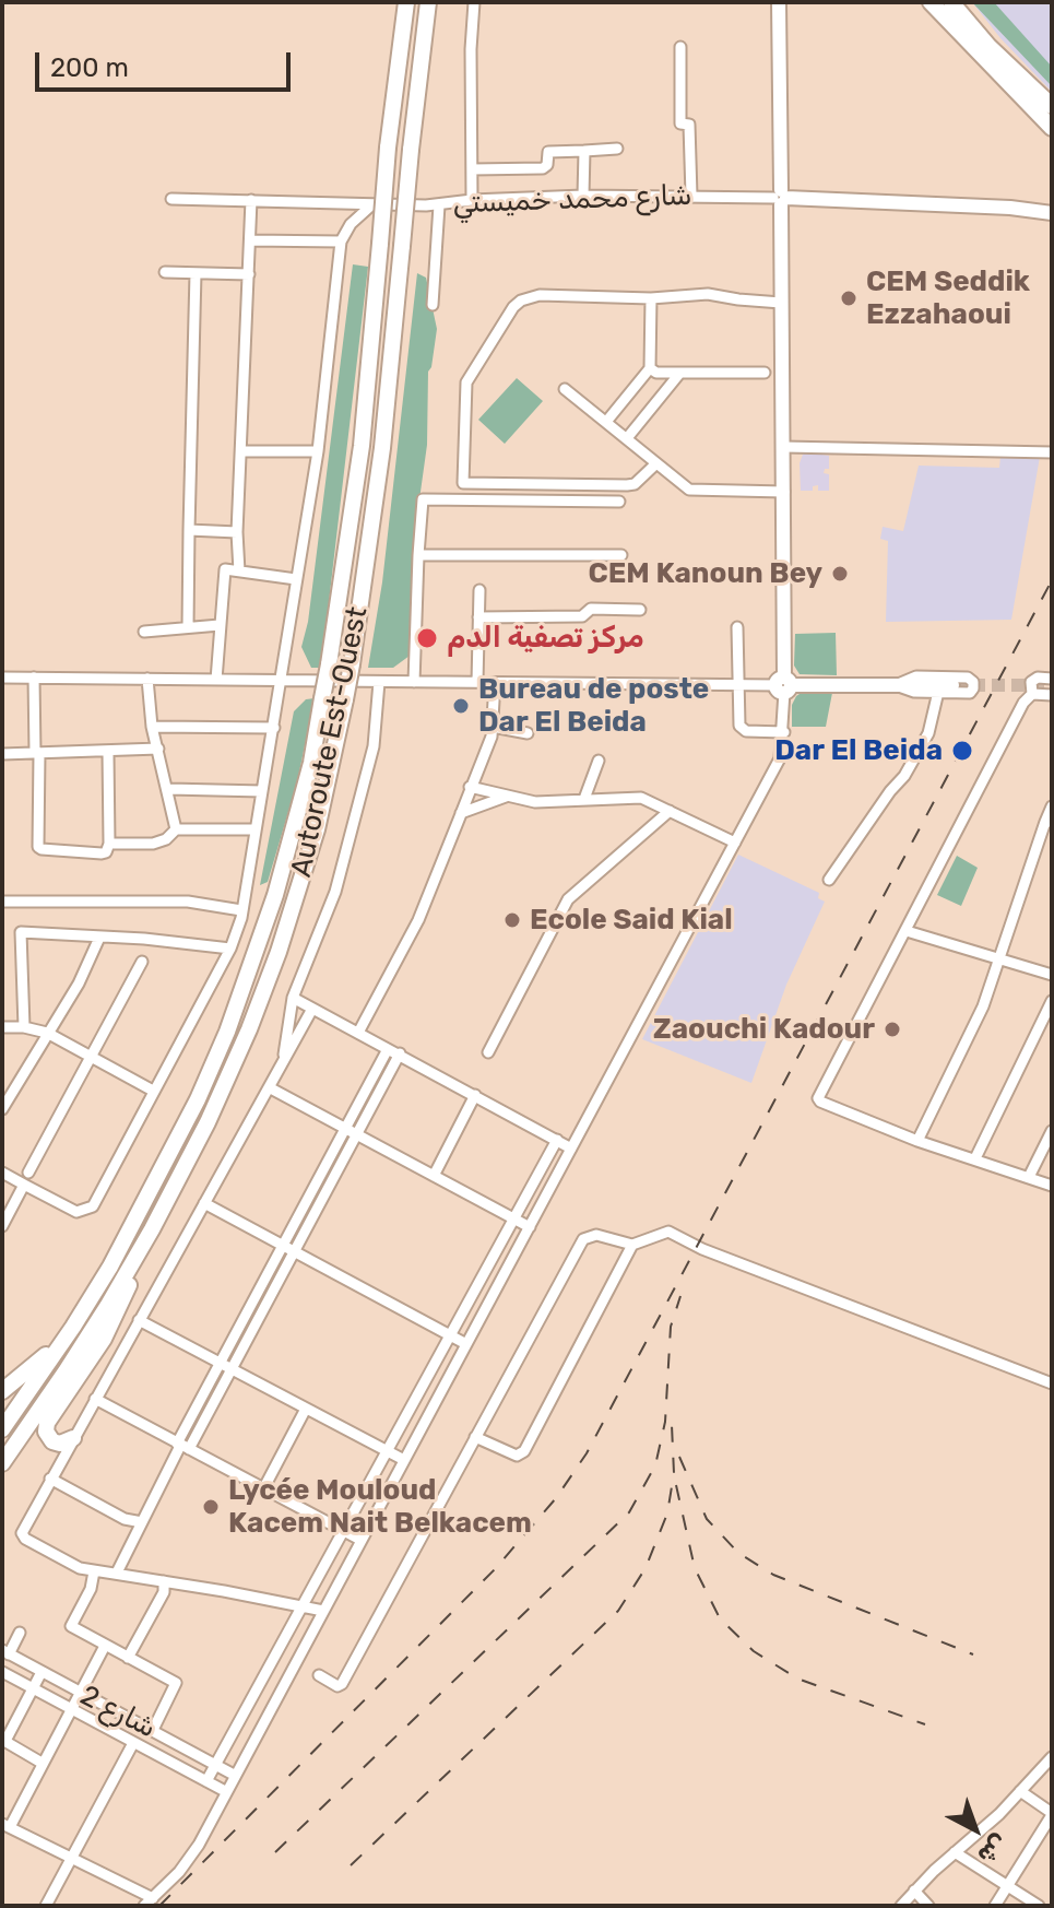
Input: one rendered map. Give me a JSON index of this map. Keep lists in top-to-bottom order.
{
  "streets": {
    "highway": ["Autoroute Est-Ouest"],
    "street": ["شارع محمد خميستي", "شارع 2"]
  },
  "places": [
    "CEM Seddik Ezzahaoui",
    "CEM Kanoun Bey",
    "مركز تصفية الدم",
    "Bureau de poste Dar El Beida",
    "Dar El Beida",
    "Ecole Said Kial",
    "Zaouchi Kadour",
    "Lycée Mouloud Kacem Nait Belkacem"
  ],
  "scale_bar": "200 m",
  "north": "bottom right"
}
